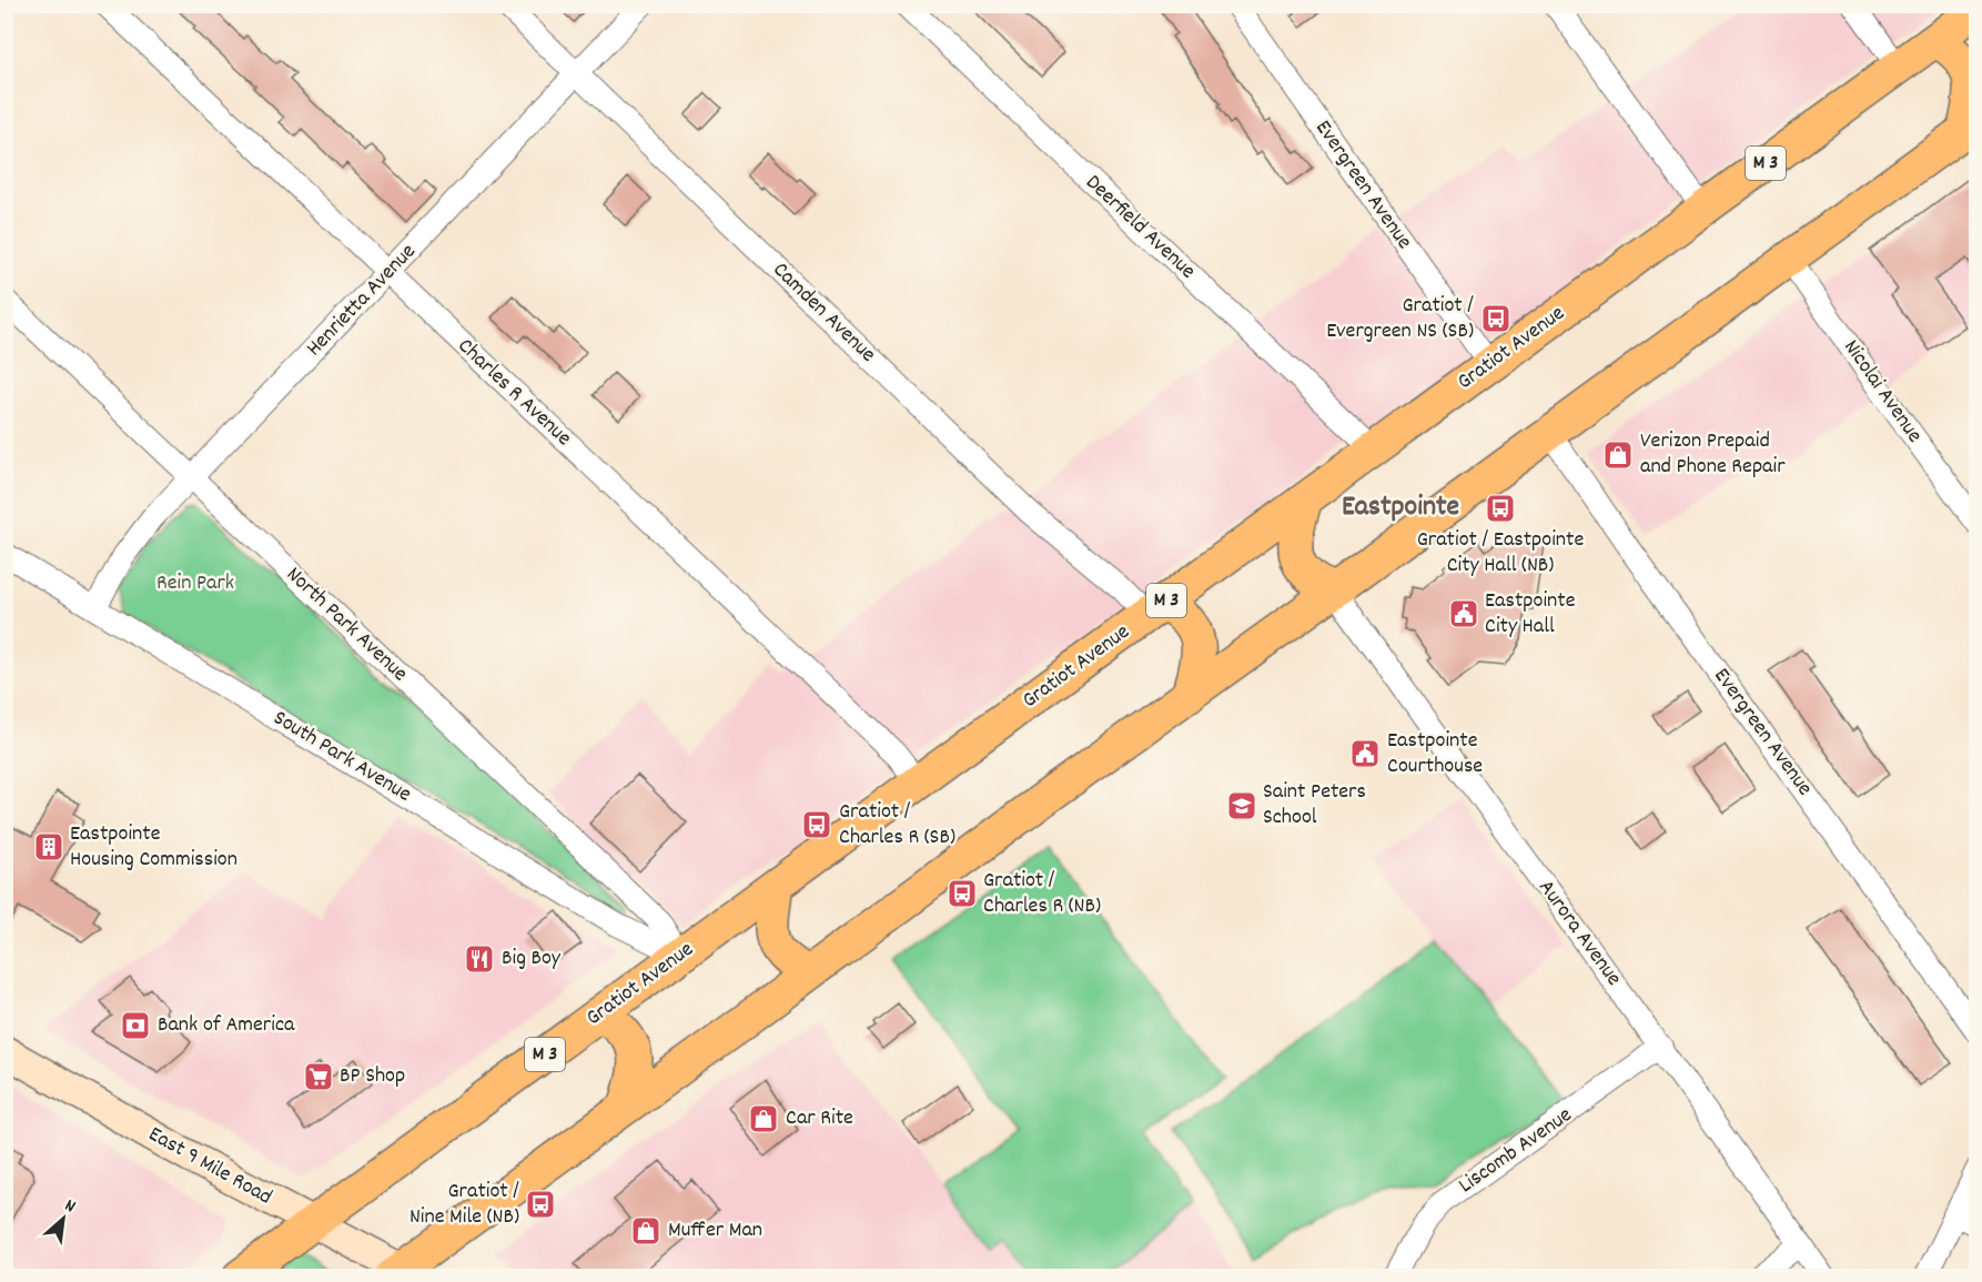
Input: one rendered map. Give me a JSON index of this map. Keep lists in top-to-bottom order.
{
  "streets": {
    "main road": ["M 3", "Gratiot Avenue", "East 9 Mile Road"],
    "street": [
      "Evergreen Avenue",
      "Deerfield Avenue",
      "Henrietta Avenue",
      "Camden Avenue",
      "Nicolai Avenue",
      "Charles R Avenue",
      "North Park Avenue",
      "South Park Avenue",
      "Aurora Avenue",
      "Liscomb Avenue"
    ]
  },
  "crossings": [
    ["Evergreen Avenue", "Gratiot Avenue"],
    ["Deerfield Avenue", "Gratiot Avenue"],
    ["Henrietta Avenue", "Camden Avenue"],
    ["Henrietta Avenue", "Charles R Avenue"],
    ["Henrietta Avenue", "North Park Avenue"],
    ["Henrietta Avenue", "South Park Avenue"],
    ["Camden Avenue", "Gratiot Avenue"],
    ["Gratiot Avenue", "Charles R Avenue"],
    ["Gratiot Avenue", "North Park Avenue"],
    ["Gratiot Avenue", "South Park Avenue"],
    ["Gratiot Avenue", "East 9 Mile Road"],
    ["North Park Avenue", "South Park Avenue"],
    ["Aurora Avenue", "Liscomb Avenue"]
  ],
  "districts": ["Eastpointe"],
  "parks": ["Rein Park"],
  "places": {
    "bus stop": [
      "Gratiot / Evergreen NS (SB)",
      "Gratiot / Eastpointe City Hall (NB)",
      "Gratiot / Charles R (SB)",
      "Gratiot / Charles R (NB)",
      "Gratiot / Nine Mile (NB)"
    ],
    "shop": ["Verizon Prepaid and Phone Repair", "Car Rite", "Muffer Man"],
    "public building": ["Eastpointe City Hall", "Eastpointe Courthouse"],
    "school or university": ["Saint Peters School"],
    "building": ["Eastpointe Housing Commission"],
    "restaurant": ["Big Boy"],
    "bank": ["Bank of America"],
    "supermarket": ["BP Shop"]
  },
  "north": "top right"
}
